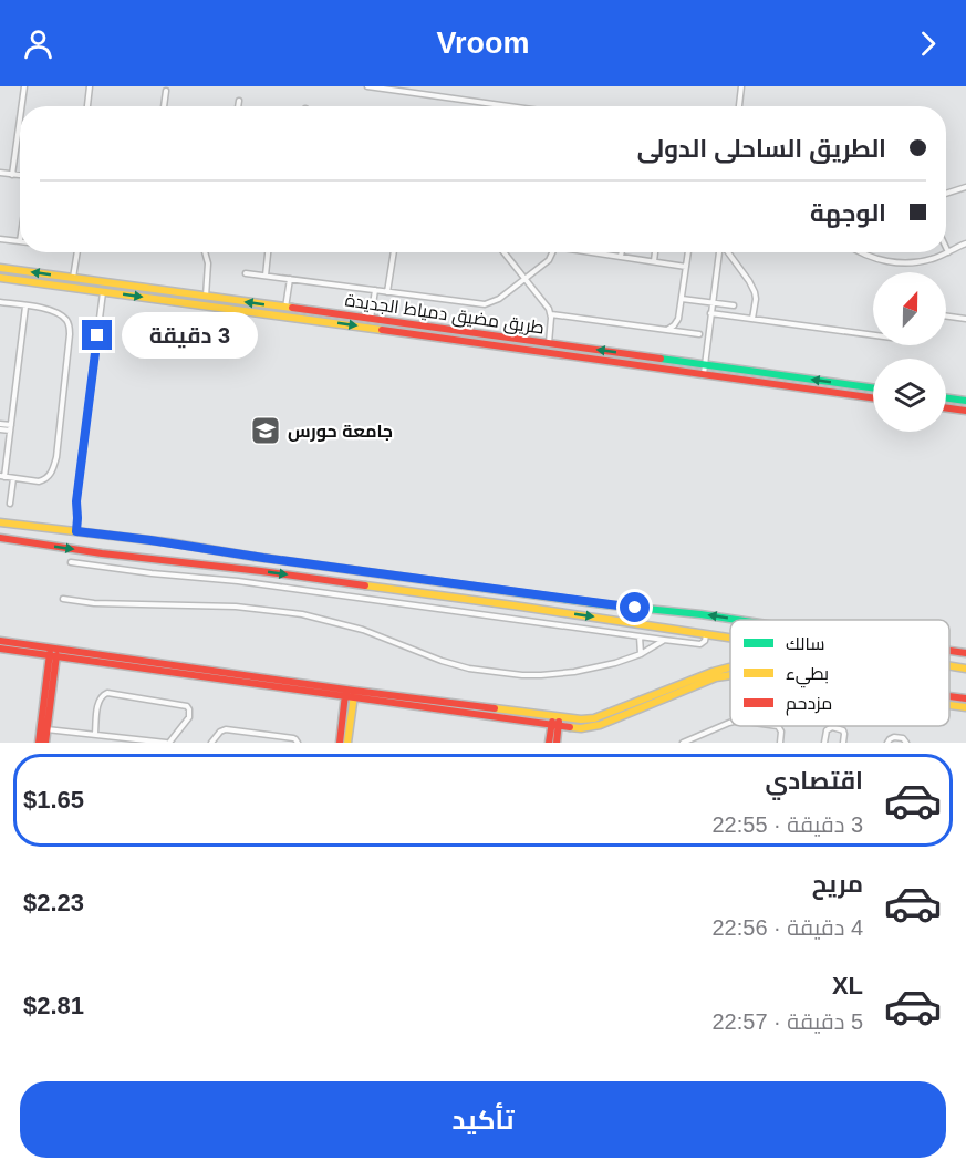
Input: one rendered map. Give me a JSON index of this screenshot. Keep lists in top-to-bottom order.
{
  "streets": {
    "main road": ["طريق مضيق دمياط الجديدة"]
  },
  "places": {
    "school or university": ["جامعة حورس"]
  },
  "legend": ["سالك", "بطيء", "مزدحم"],
  "north": "top",
  "page": {
    "header": "Vroom",
    "banner": ["الطريق الساحلى الدولى", "الوجهة"],
    "bubble": "3 دقيقة",
    "list": [
      {
        "name": "اقتصادي",
        "note": "3 دقيقة · 22:55",
        "value": "$1.65"
      },
      {
        "name": "مريح",
        "note": "4 دقيقة · 22:56",
        "value": "$2.23"
      },
      {
        "name": "XL",
        "note": "5 دقيقة · 22:57",
        "value": "$2.81"
      }
    ],
    "buttons": "تأكيد"
  }
}
